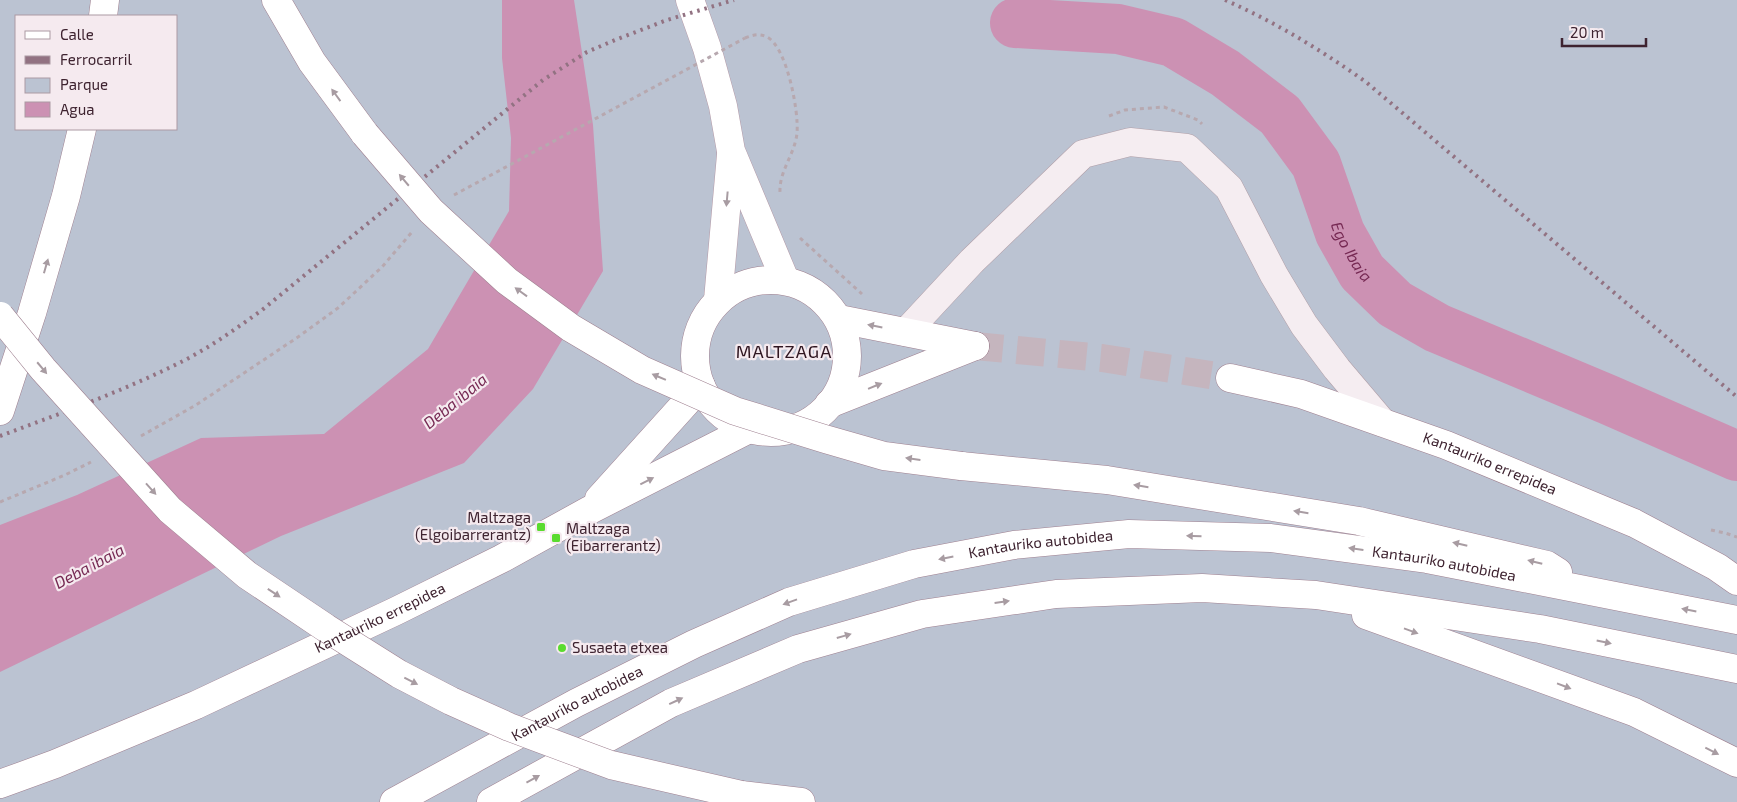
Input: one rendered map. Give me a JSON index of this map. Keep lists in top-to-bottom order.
{
  "streets": {
    "main road": ["Kantauriko errepidea", "Kantauriko autobidea"]
  },
  "districts": ["MALTZAGA"],
  "water": ["Ego Ibaia", "Deba ibaia"],
  "places": {
    "transit": ["Maltzaga (Elgoibarrerantz)", "Maltzaga (Eibarrerantz)"],
    "other": ["Susaeta etxea"]
  },
  "legend": [
    "Calle",
    "Ferrocarril",
    "Parque",
    "Agua"
  ],
  "scale_bar": "20 m"
}
